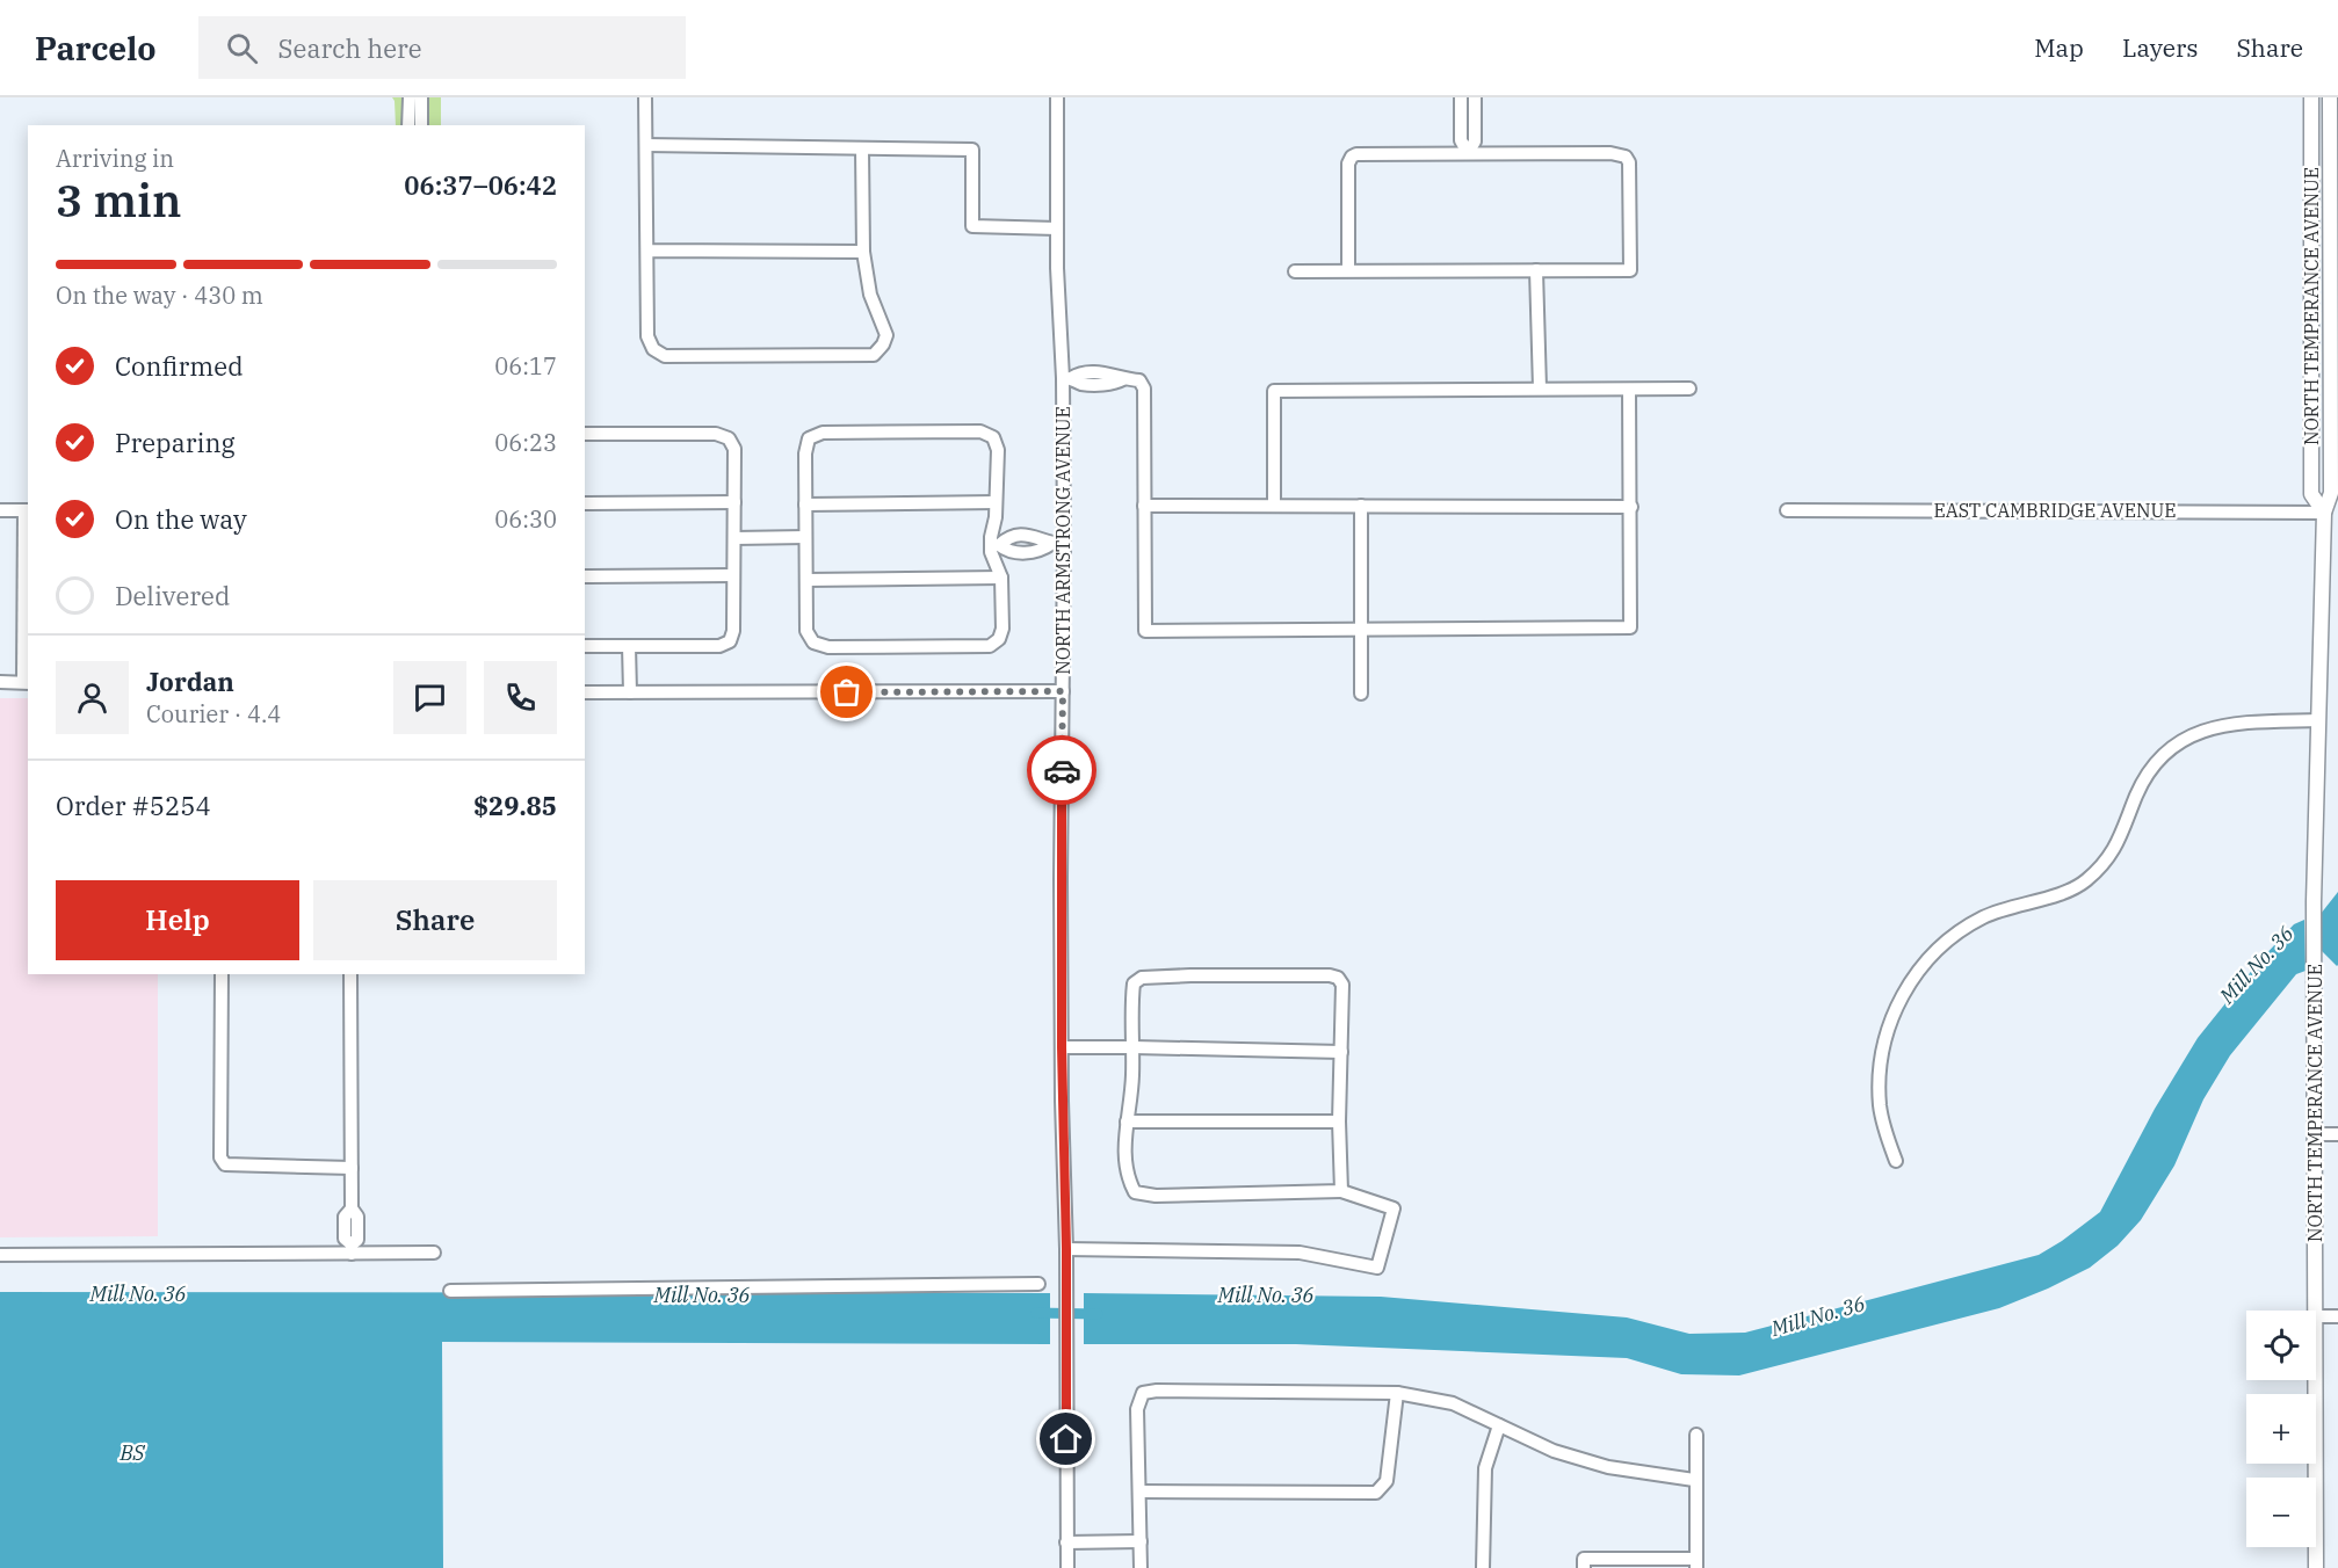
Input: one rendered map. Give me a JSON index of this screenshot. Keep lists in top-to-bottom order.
{
  "streets": {
    "main road": ["NORTH TEMPERANCE AVENUE"],
    "street": ["EAST CAMBRIDGE AVENUE", "NORTH ARMSTRONG AVENUE"]
  },
  "crossings": [
    ["NORTH TEMPERANCE AVENUE", "EAST CAMBRIDGE AVENUE"]
  ],
  "water": ["Mill No. 36", "BS"],
  "page": {
    "header": "Parcelo",
    "search": "Search here",
    "nav": ["Map", "Layers", "Share"],
    "heading": ["3 min", "Arriving in", "06:37–06:42"],
    "panel": [
      "Jordan",
      "Courier · 4.4",
      "Order #5254",
      "$29.85"
    ],
    "bar": "On the way · 430 m",
    "list": [
      ["Confirmed", "06:17"],
      ["Preparing", "06:23"],
      ["On the way", "06:30"],
      "Delivered"
    ],
    "buttons": ["Help", "Share"],
    "map_buttons": ["+", "−"]
  }
}
